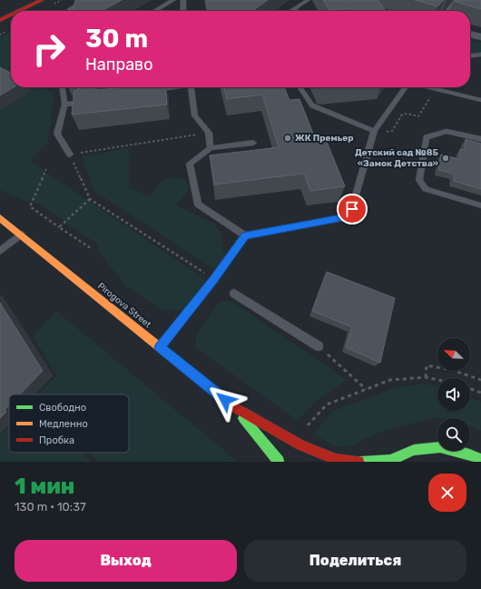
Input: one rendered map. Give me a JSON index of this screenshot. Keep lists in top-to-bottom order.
{
  "streets": {
    "main road": ["Pirogova Street"]
  },
  "places": ["ЖК Премьер", "Детский сад №85 «Замок Детства»"],
  "legend": ["Свободно", "Медленно", "Пробка"],
  "north": "top left",
  "page": {
    "turn": ["30 m", "Направо"],
    "heading": ["1 мин", "130 m · 10:37"],
    "buttons": ["Выход", "Поделиться"]
  }
}
